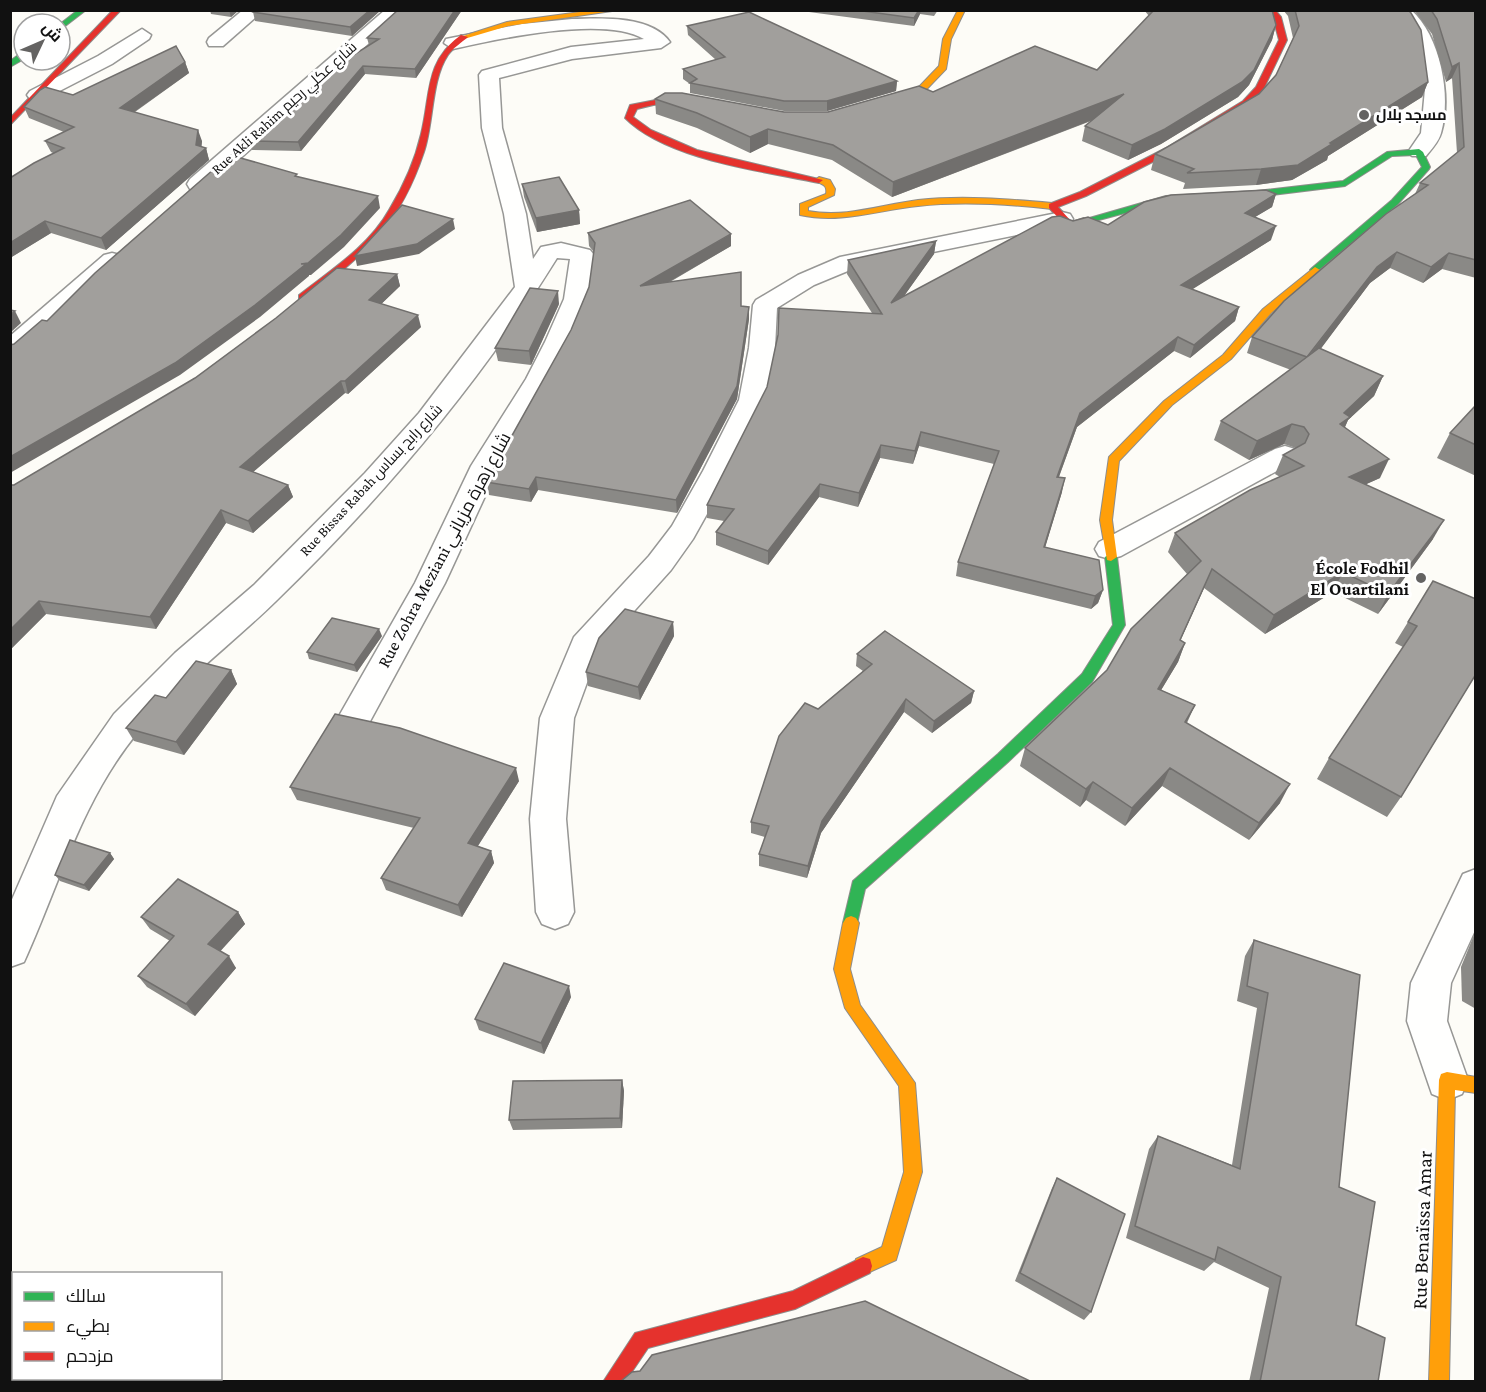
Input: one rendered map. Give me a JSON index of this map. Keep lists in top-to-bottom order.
{
  "streets": {
    "street": [
      "Rue Akli Rahim شارع عكلي رحيم",
      "Rue Bissas Rabah شارع رابح بساس",
      "Rue Zohra Meziani شارع زهرة مزياني",
      "Rue Benaïssa Amar"
    ]
  },
  "crossings": [
    ["Rue Bissas Rabah شارع رابح بساس", "Rue Zohra Meziani شارع زهرة مزياني"]
  ],
  "places": ["مسجد بلال", "École Fodhil El Ouartilani"],
  "legend": ["سالك", "بطيء", "مزدحم"],
  "north": "top right"
}
